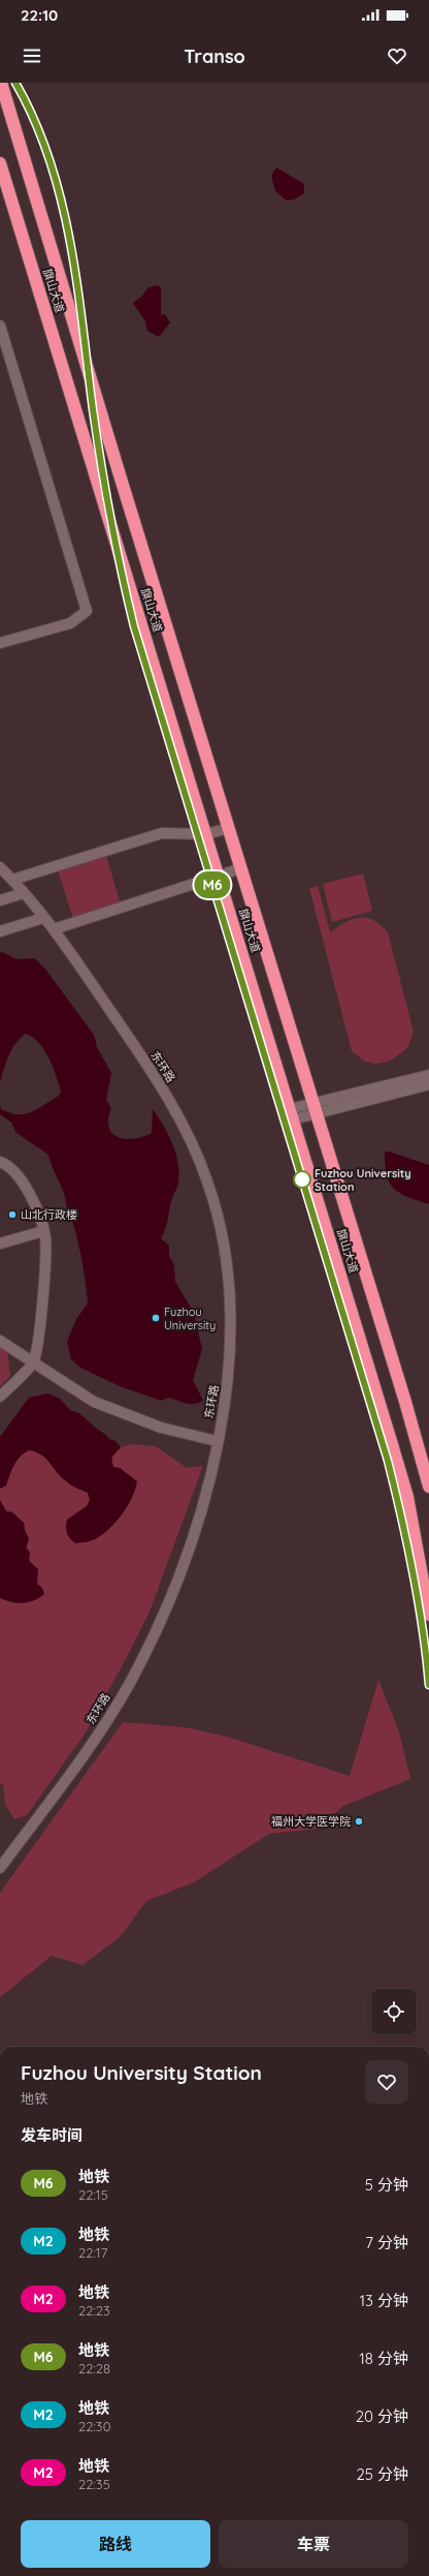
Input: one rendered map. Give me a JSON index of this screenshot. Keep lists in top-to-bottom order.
{
  "streets": {
    "highway": ["旗山大道"],
    "street": ["东环路"]
  },
  "places": [
    "Fuzhou University Station",
    "山北行政楼",
    "Fuzhou University",
    "福州大学医学院"
  ],
  "lines": ["metro line M6"],
  "page": {
    "status": "22:10",
    "header": "Transo",
    "on_map": "M6",
    "heading": [
      ["Fuzhou University Station", "地铁"],
      "发车时间"
    ],
    "list": [
      {
        "mark": "M6",
        "name": "地铁",
        "note": "22:15",
        "value": "5 分钟"
      },
      {
        "mark": "M2",
        "name": "地铁",
        "note": "22:17",
        "value": "7 分钟"
      },
      {
        "mark": "M2",
        "name": "地铁",
        "note": "22:23",
        "value": "13 分钟"
      },
      {
        "mark": "M6",
        "name": "地铁",
        "note": "22:28",
        "value": "18 分钟"
      },
      {
        "mark": "M2",
        "name": "地铁",
        "note": "22:30",
        "value": "20 分钟"
      },
      {
        "mark": "M2",
        "name": "地铁",
        "note": "22:35",
        "value": "25 分钟"
      }
    ],
    "buttons": ["路线", "车票"]
  }
}
